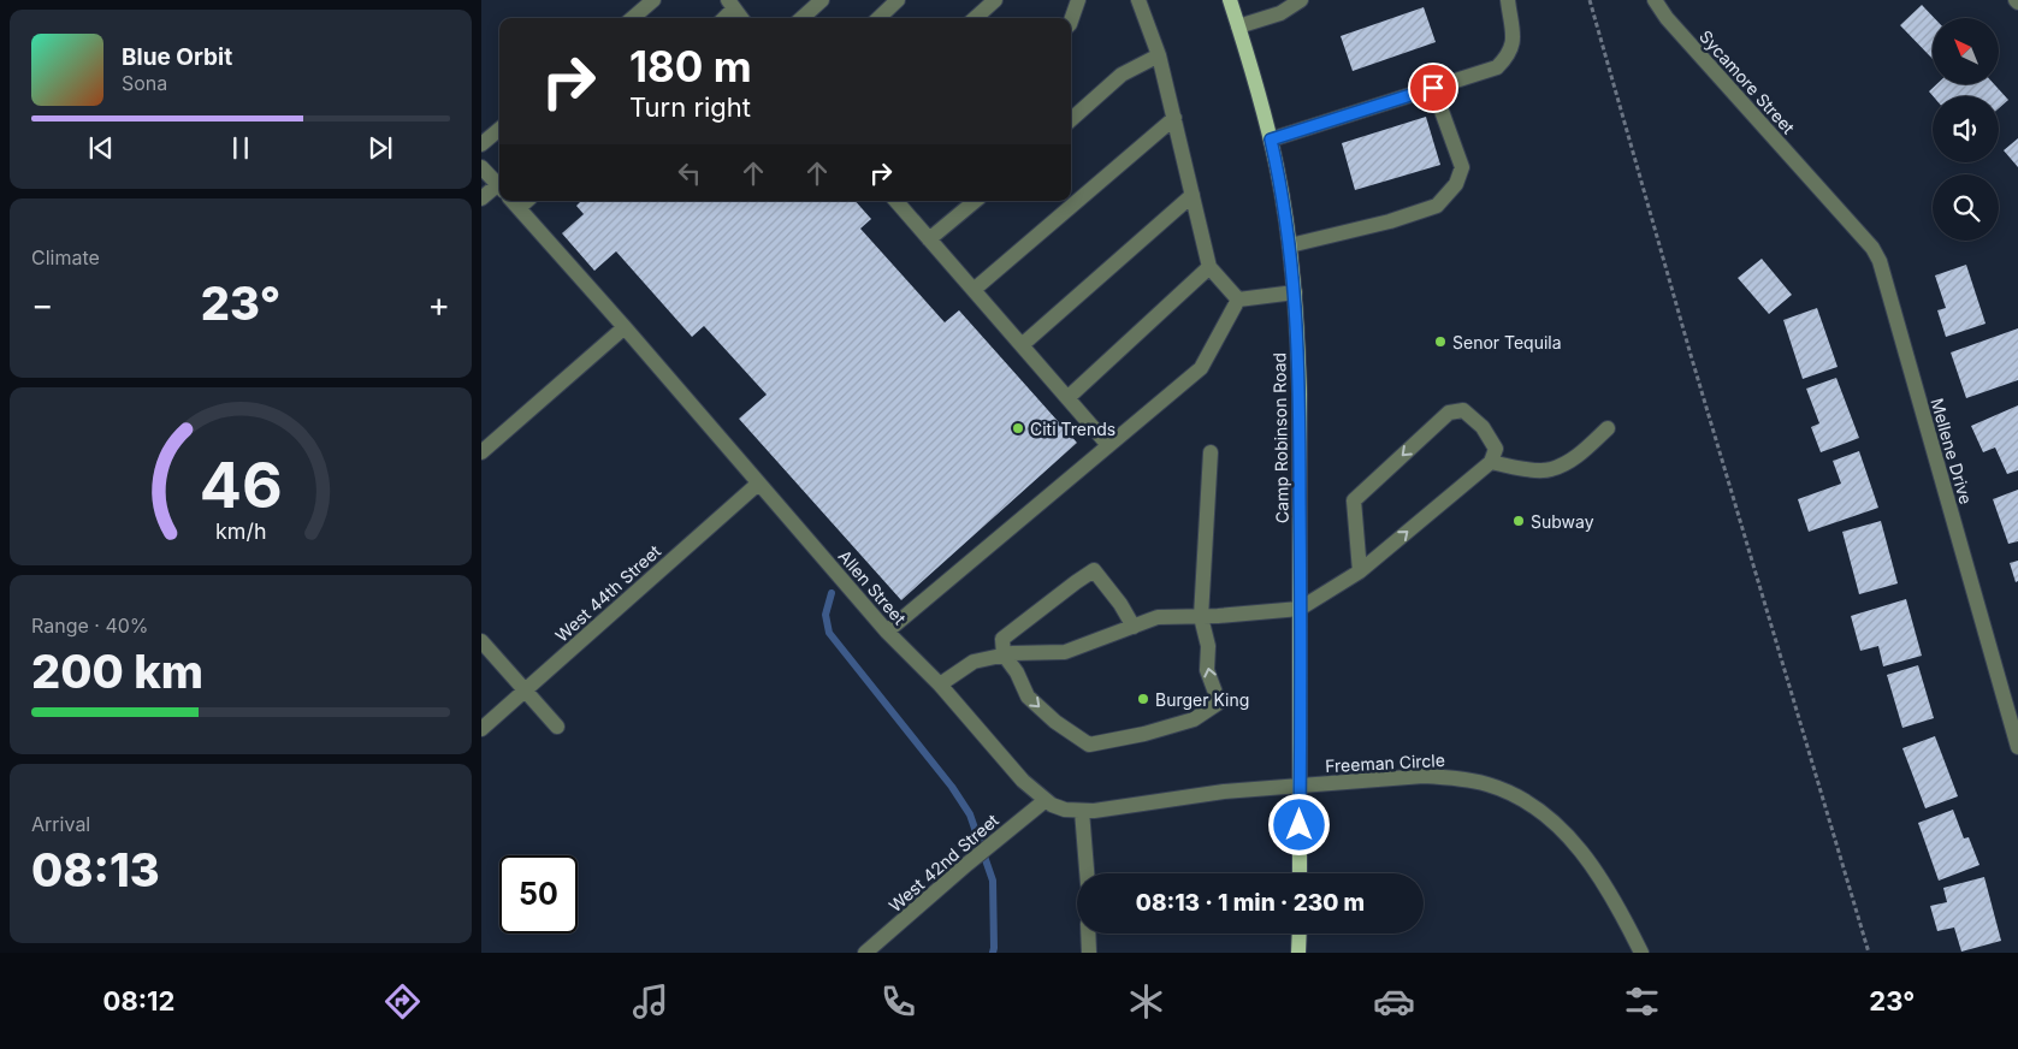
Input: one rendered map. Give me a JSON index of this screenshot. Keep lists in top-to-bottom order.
{
  "streets": {
    "main road": ["Camp Robinson Road"],
    "street": [
      "Sycamore Street",
      "Mellene Drive",
      "Allen Street",
      "West 44th Street",
      "Freeman Circle",
      "West 42nd Street"
    ]
  },
  "crossings": [
    ["Sycamore Street", "Mellene Drive"],
    ["Camp Robinson Road", "Allen Street"],
    ["Camp Robinson Road", "Freeman Circle"],
    ["Allen Street", "West 44th Street"],
    ["Allen Street", "Freeman Circle"],
    ["Allen Street", "West 42nd Street"]
  ],
  "places": [
    "Senor Tequila",
    "Citi Trends",
    "Subway",
    "Burger King"
  ],
  "north": "top left",
  "page": {
    "turn": ["180 m", "Turn right"],
    "song": ["Blue Orbit", "Sona"],
    "tile": [
      "Climate",
      ["Range · 40%", "200 km"],
      ["Arrival", "08:13"]
    ],
    "heat": ["−", "23°", "+"],
    "limit": "50",
    "trip": "08:13 · 1 min · 230 m",
    "tabs": ["08:12", "23°"],
    "gauge": ["46", "km/h"]
  }
}
